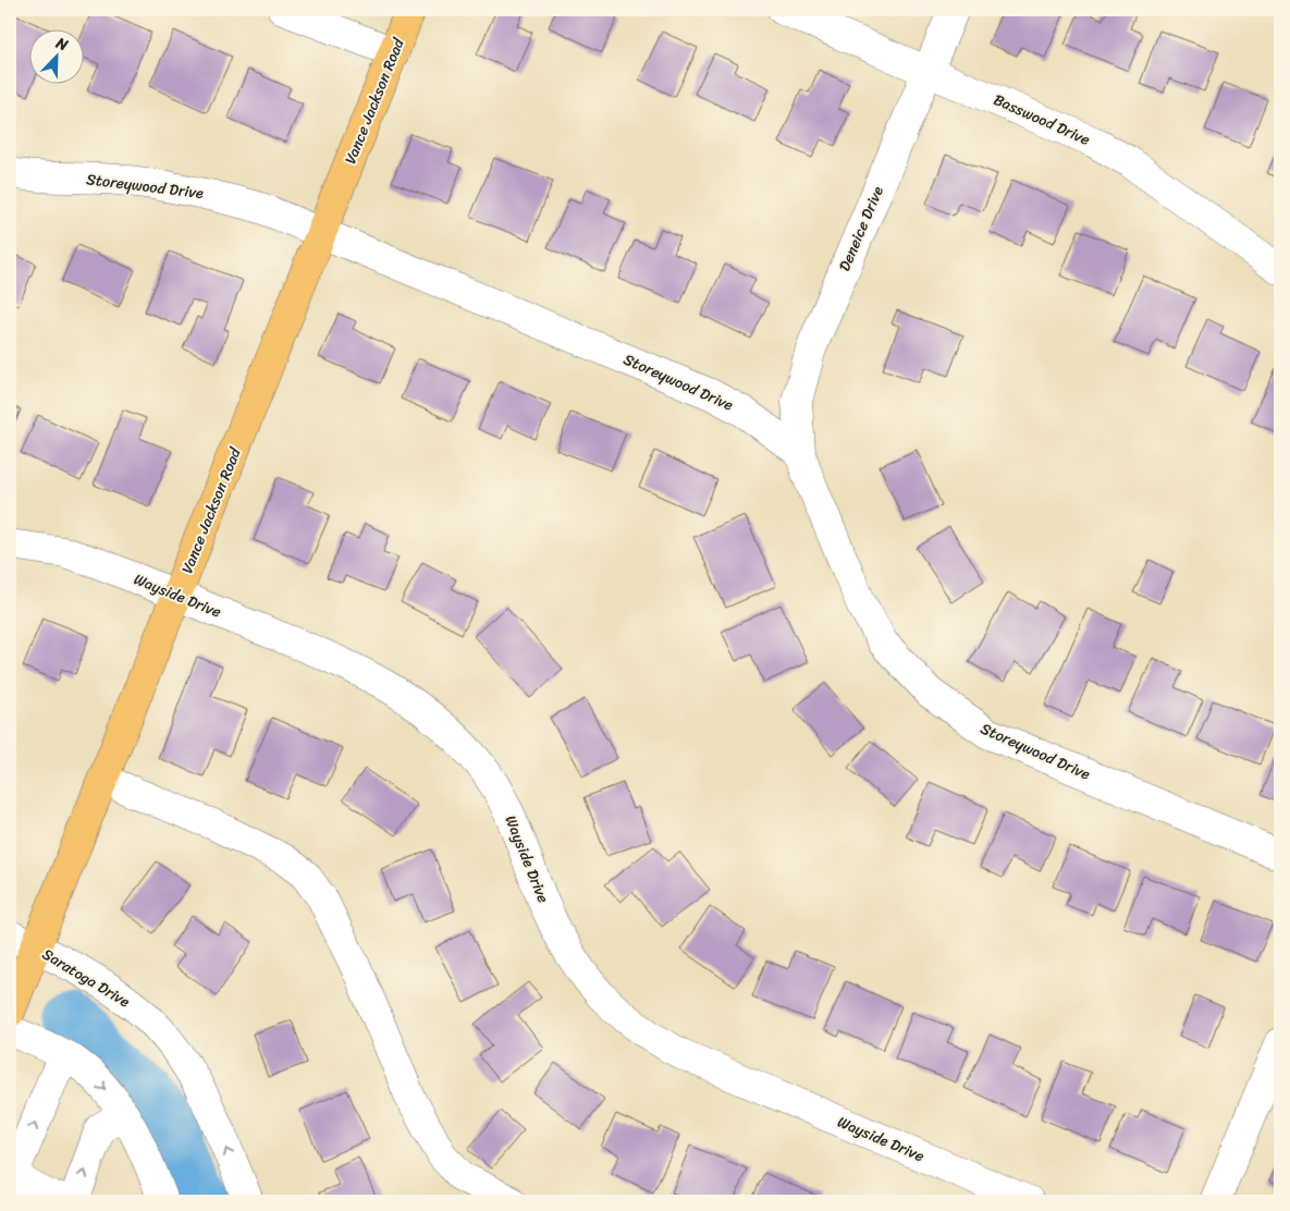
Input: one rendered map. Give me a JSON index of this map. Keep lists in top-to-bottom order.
{
  "streets": {
    "main road": ["Vance Jackson Road"],
    "street": [
      "Basswood Drive",
      "Storeywood Drive",
      "Deneice Drive",
      "Wayside Drive",
      "Saratoga Drive"
    ]
  },
  "crossings": [
    ["Vance Jackson Road", "Storeywood Drive"],
    ["Vance Jackson Road", "Wayside Drive"],
    ["Vance Jackson Road", "Saratoga Drive"],
    ["Basswood Drive", "Deneice Drive"],
    ["Storeywood Drive", "Deneice Drive"]
  ],
  "north": "top right"
}
